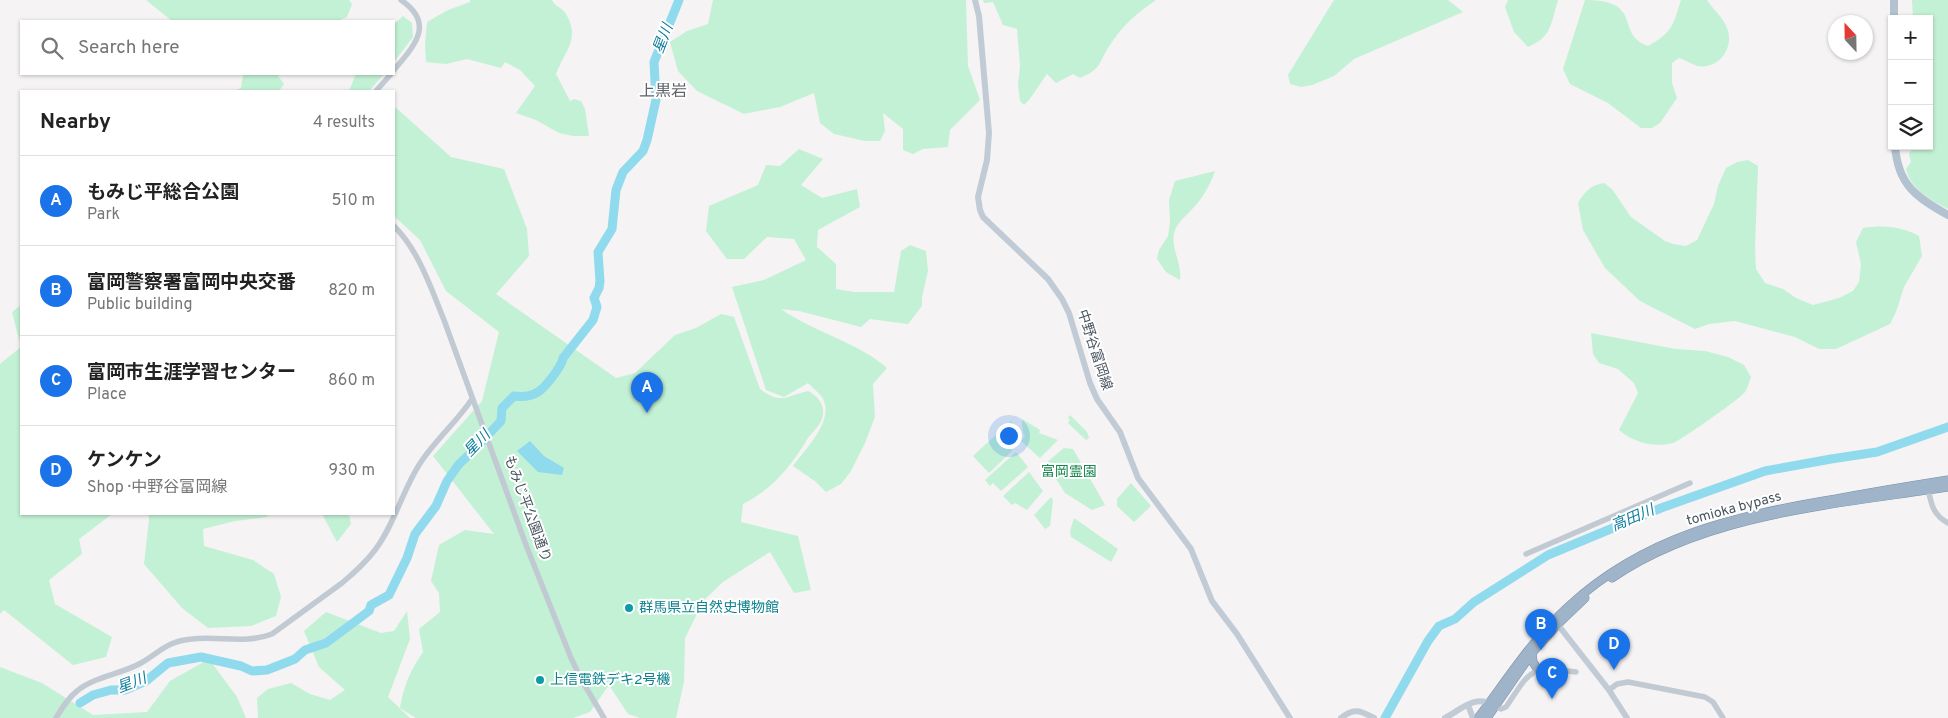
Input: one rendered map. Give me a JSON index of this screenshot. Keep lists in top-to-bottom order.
{
  "streets": {
    "highway": ["tomioka bypass"],
    "main road": ["中野谷富岡線"],
    "street": ["もみじ平公園通り"]
  },
  "districts": ["上黒岩"],
  "water": ["星川", "高田川"],
  "parks": ["富岡霊園"],
  "places": ["群馬県立自然史博物館", "上信電鉄デキ2号機"],
  "north": "top",
  "page": {
    "map_buttons": ["+", "−"],
    "search": "Search here",
    "heading": ["Nearby", "4 results"],
    "list": [
      {
        "mark": "A",
        "name": "もみじ平総合公園",
        "note": "Park",
        "value": "510 m"
      },
      {
        "mark": "B",
        "name": "富岡警察署富岡中央交番",
        "note": "Public building",
        "value": "820 m"
      },
      {
        "mark": "C",
        "name": "富岡市生涯学習センター",
        "note": "Place",
        "value": "860 m"
      },
      {
        "mark": "D",
        "name": "ケンケン",
        "note": "Shop · 中野谷富岡線",
        "value": "930 m"
      }
    ],
    "pins": [
      "A",
      "B",
      "D",
      "C"
    ]
  }
}
